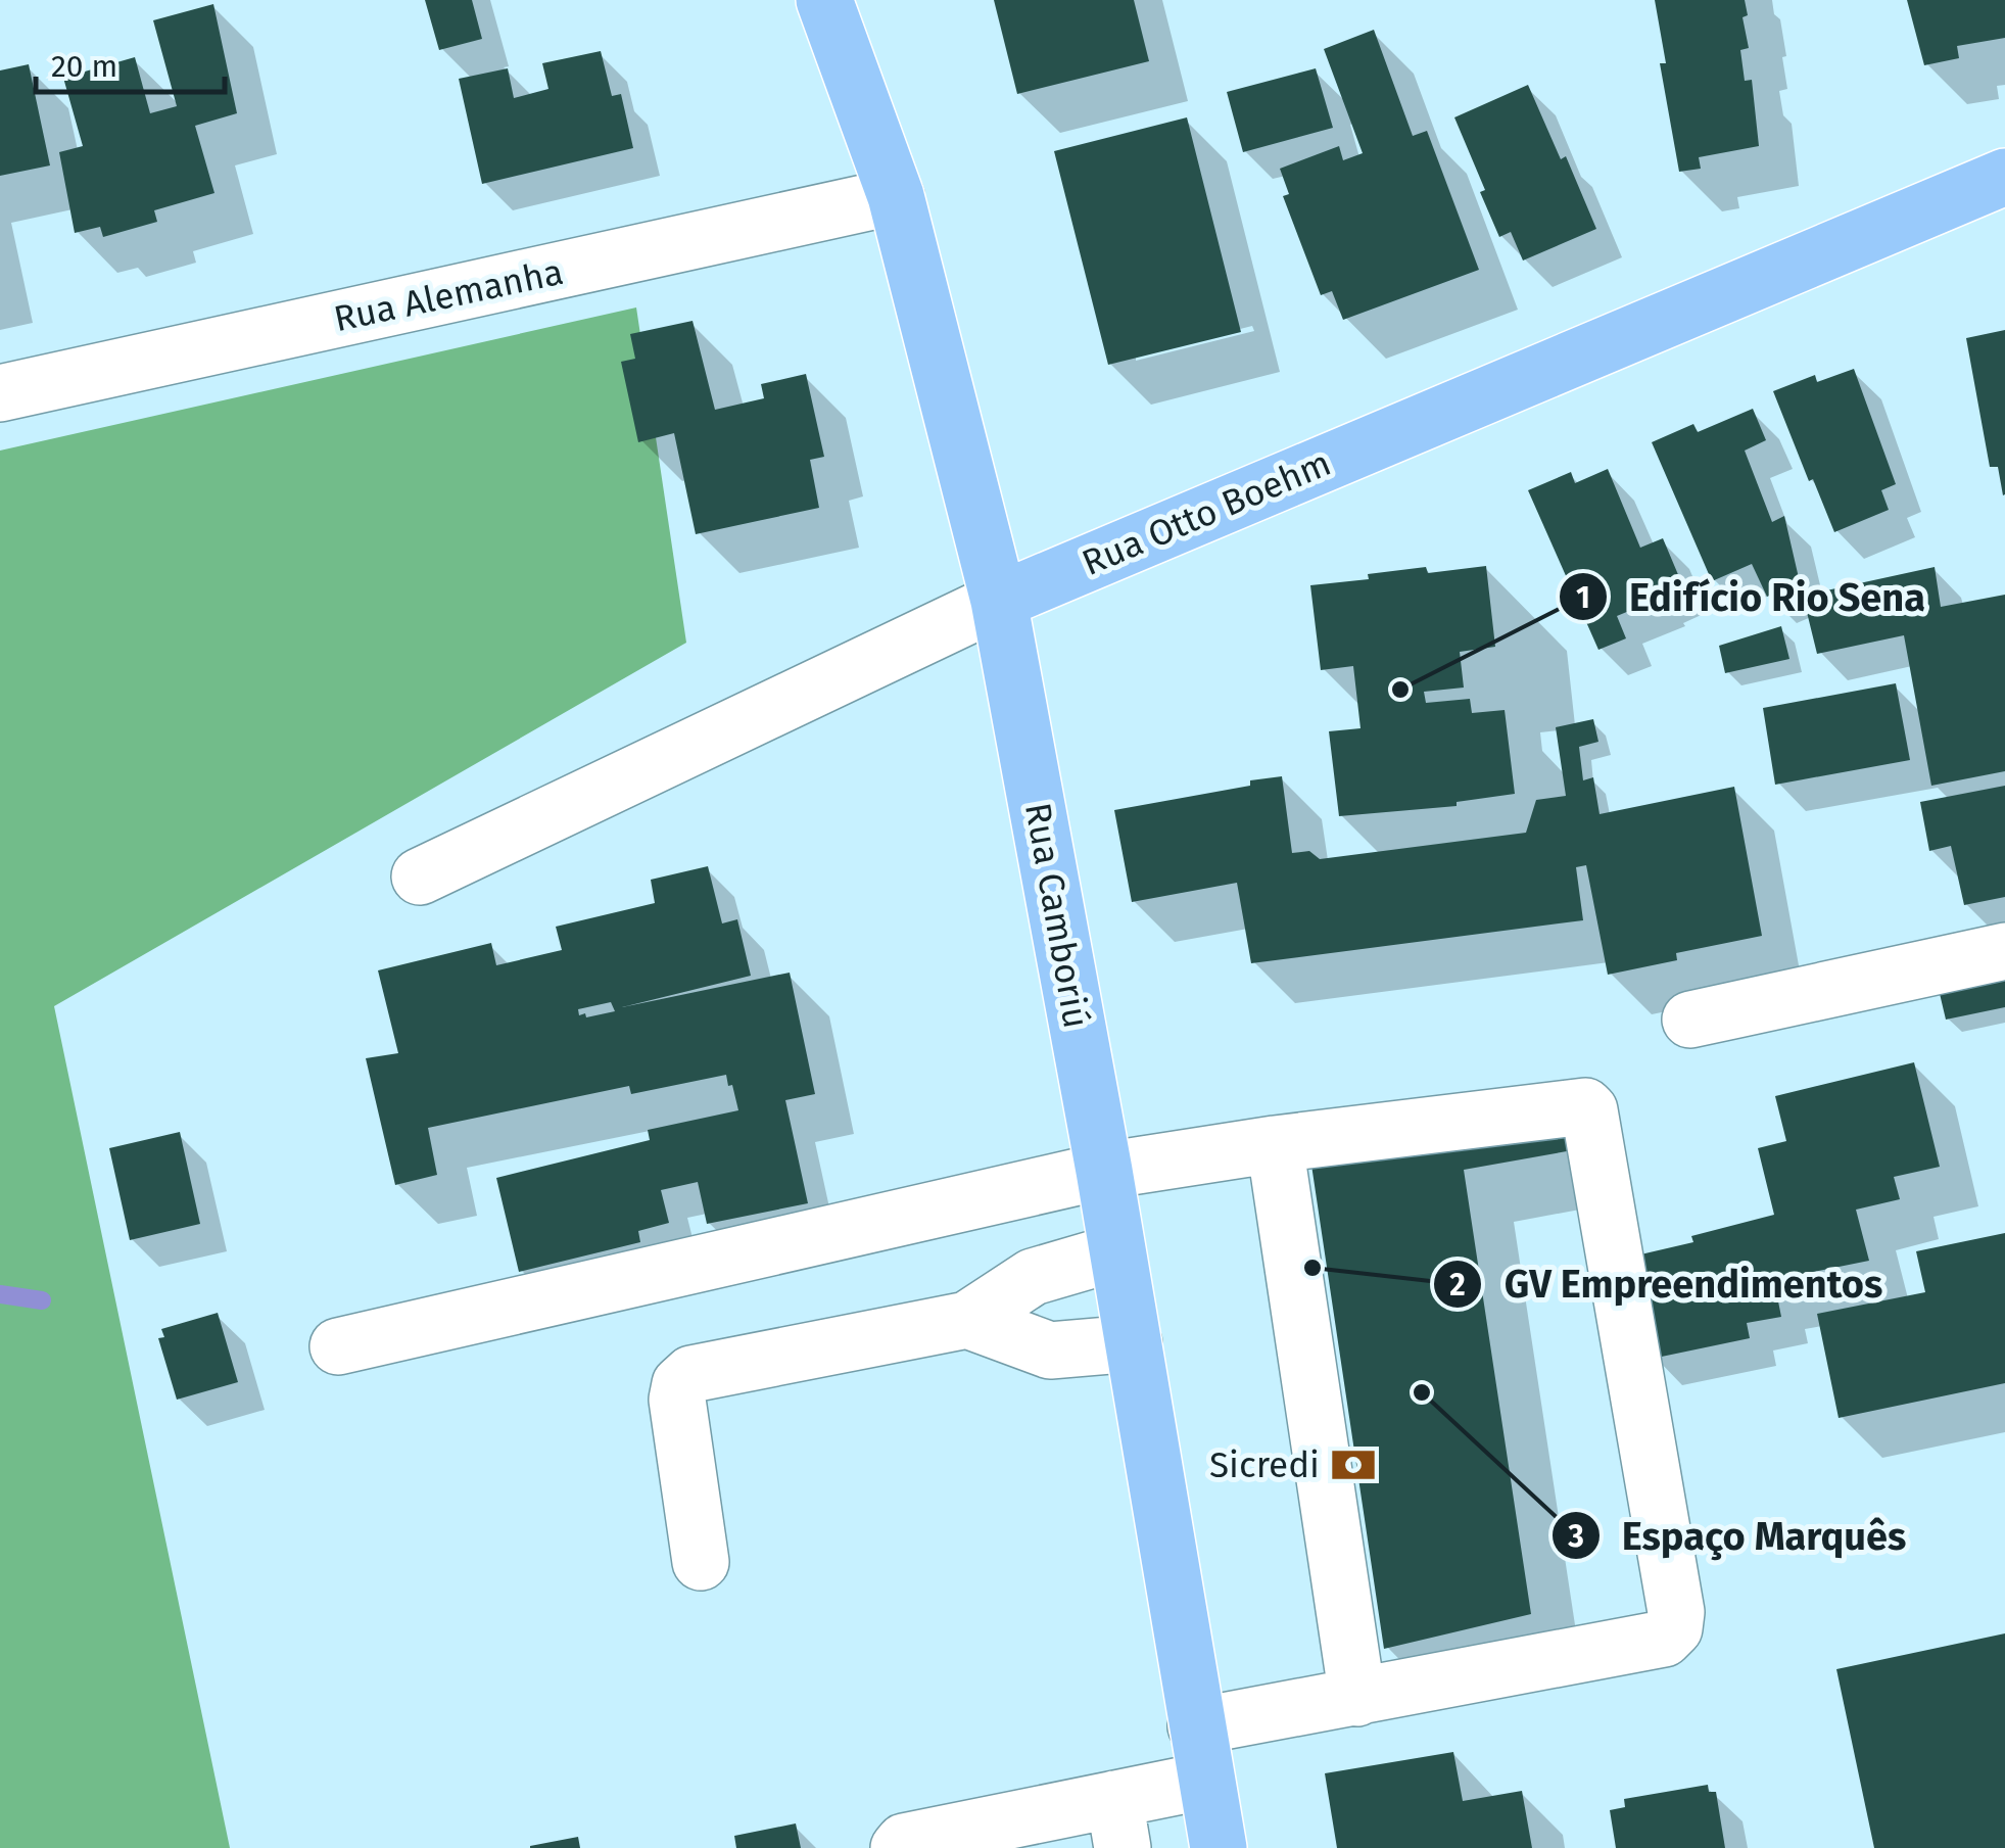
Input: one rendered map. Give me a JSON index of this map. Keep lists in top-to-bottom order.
{
  "streets": {
    "main road": ["Rua Otto Boehm", "Rua Camboriú"],
    "street": ["Rua Alemanha"]
  },
  "crossings": [
    ["Rua Alemanha", "Rua Camboriú"],
    ["Rua Otto Boehm", "Rua Camboriú"]
  ],
  "places": {
    "other": ["Edifício Rio Sena", "GV Empreendimentos", "Espaço Marquês"],
    "bank": ["Sicredi"]
  },
  "scale_bar": "20 m"
}
